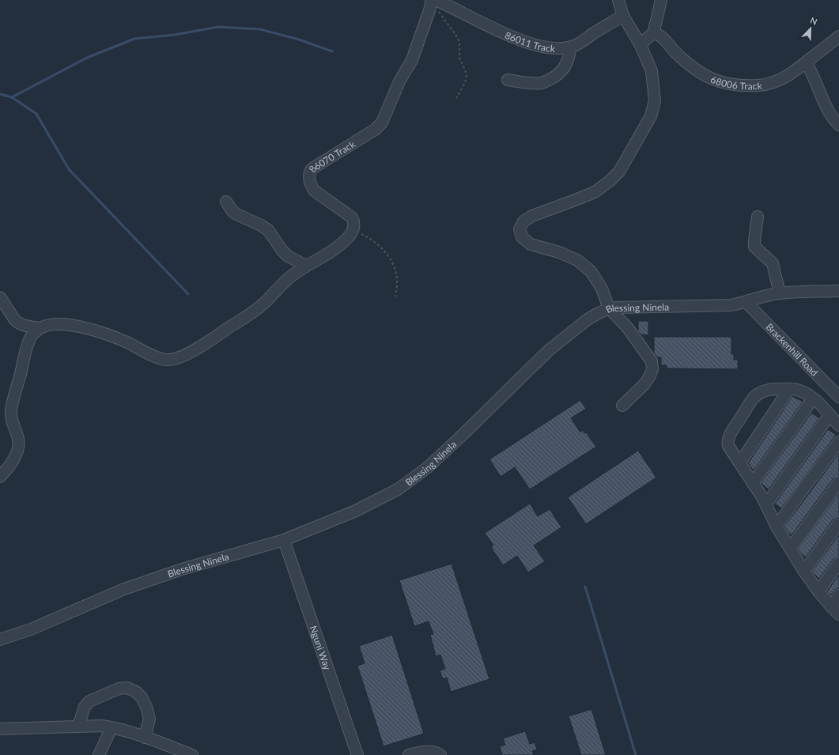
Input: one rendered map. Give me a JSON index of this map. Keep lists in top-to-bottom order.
{
  "streets": {
    "street": [
      "86011 Track",
      "68006 Track",
      "86070 Track",
      "Blessing Ninela",
      "Brackenhill Road",
      "Nguni Way"
    ]
  },
  "crossings": [
    ["86011 Track", "86070 Track"],
    ["Blessing Ninela", "Brackenhill Road"],
    ["Blessing Ninela", "Nguni Way"]
  ],
  "north": "top right"
}
